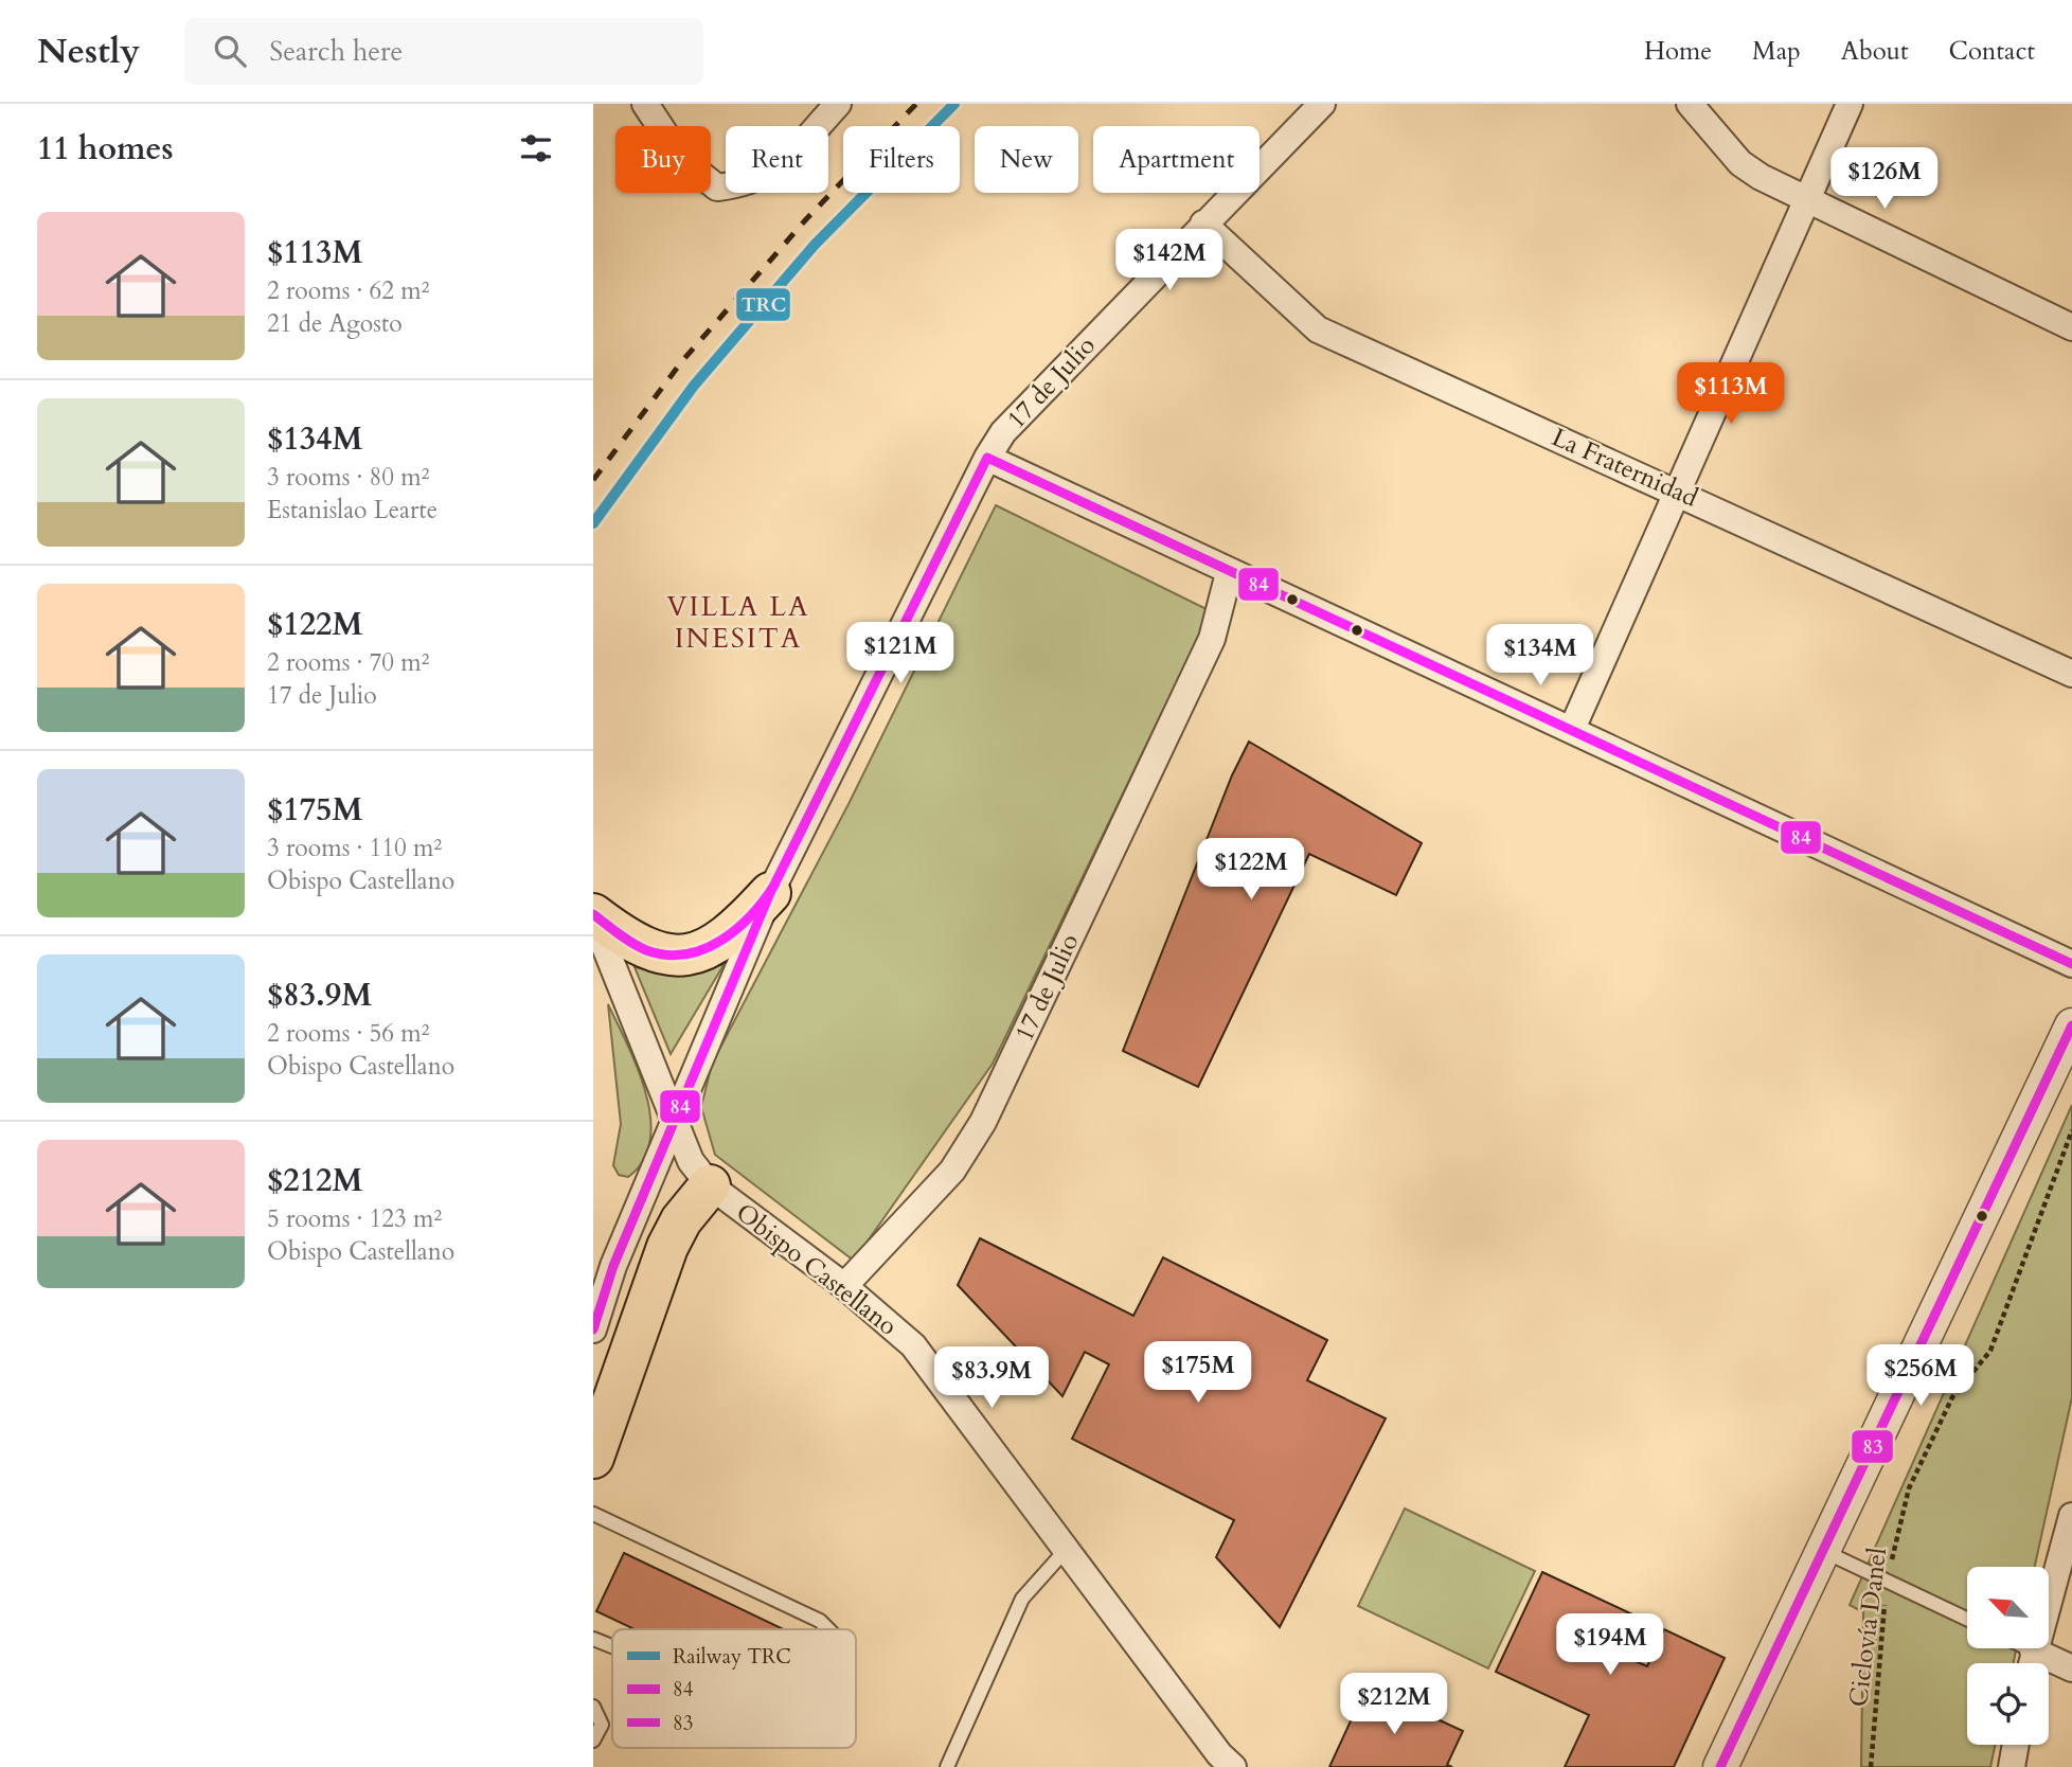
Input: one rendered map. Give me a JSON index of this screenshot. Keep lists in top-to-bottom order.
{
  "streets": {
    "street": ["17 de Julio", "La Fraternidad", "Obispo Castellano"],
    "path": ["Ciclovía Danel"]
  },
  "crossings": [
    ["17 de Julio", "La Fraternidad"],
    ["17 de Julio", "Obispo Castellano"]
  ],
  "districts": ["VILLA LA INESITA"],
  "lines": ["rail line TRC", "transit line 84", "transit line 83"],
  "legend": ["Railway TRC", "84", "83"],
  "north": "top left",
  "page": {
    "header": "Nestly",
    "search": "Search here",
    "nav": [
      "Home",
      "Map",
      "About",
      "Contact"
    ],
    "heading": "11 homes",
    "chip": [
      "Buy",
      "Rent",
      "Filters",
      "New",
      "Apartment"
    ],
    "price": [
      "$126M",
      "$142M",
      "$113M",
      "$121M",
      "$134M",
      "$122M",
      "$175M",
      "$256M",
      "$83.9M",
      "$194M",
      "$212M"
    ],
    "list": [
      {
        "name": "$113M",
        "note": "2 rooms · 62 m² · 21 de Agosto"
      },
      {
        "name": "$134M",
        "note": "3 rooms · 80 m² · Estanislao Learte"
      },
      {
        "name": "$122M",
        "note": "2 rooms · 70 m² · 17 de Julio"
      },
      {
        "name": "$175M",
        "note": "3 rooms · 110 m² · Obispo Castellano"
      },
      {
        "name": "$83.9M",
        "note": "2 rooms · 56 m² · Obispo Castellano"
      },
      {
        "name": "$212M",
        "note": "5 rooms · 123 m² · Obispo Castellano"
      }
    ]
  }
}
